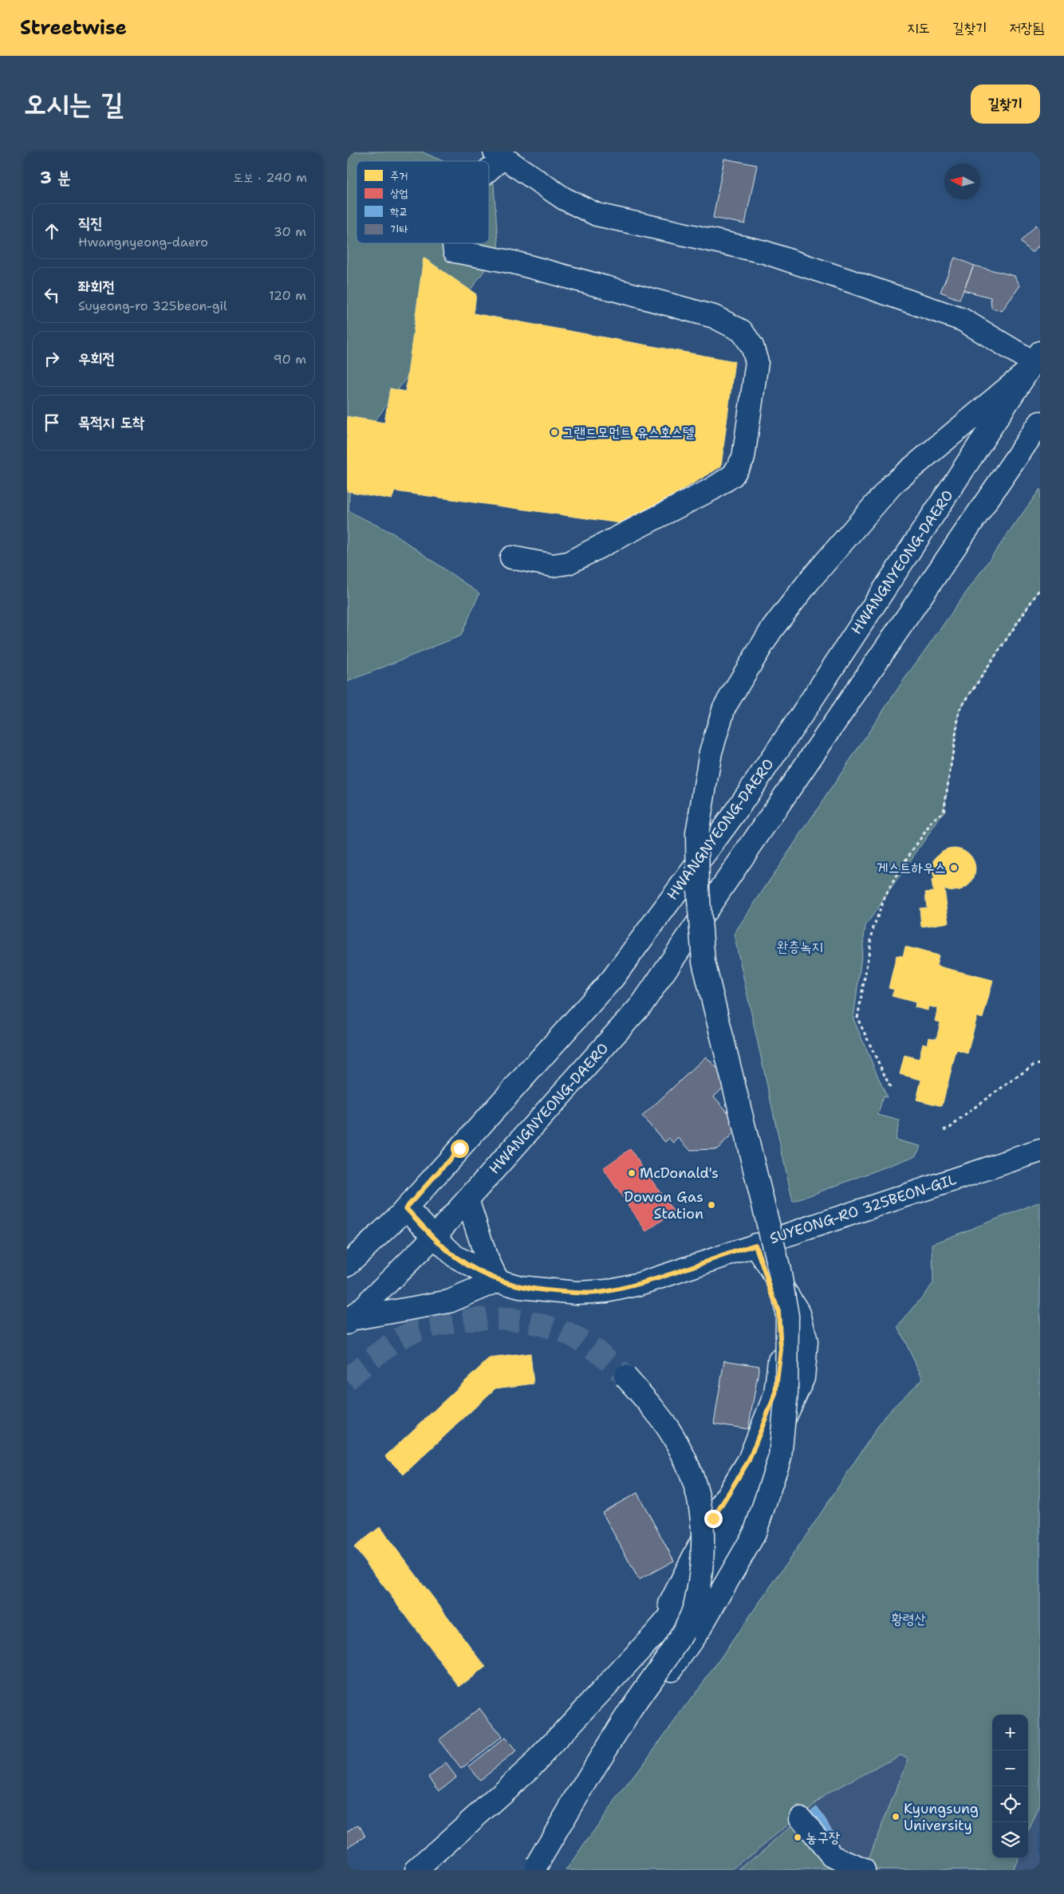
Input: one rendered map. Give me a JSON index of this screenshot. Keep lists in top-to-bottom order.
{
  "streets": {
    "main road": ["HWANGNYEONG-DAERO", "SUYEONG-RO 325BEON-GIL"]
  },
  "crossings": [
    ["HWANGNYEONG-DAERO", "SUYEONG-RO 325BEON-GIL"]
  ],
  "parks": ["완층녹지", "황령산"],
  "places": [
    "그랜드모먼트 유스호스텔",
    "게스트하우스",
    "McDonald's",
    "Dowon Gas Station",
    "Kyungsung University",
    "농구장"
  ],
  "legend": [
    "주거",
    "상업",
    "학교",
    "기타"
  ],
  "north": "left",
  "page": {
    "header": "Streetwise",
    "nav": ["지도", "길찾기", "저장됨"],
    "title": "오시는 길",
    "buttons": "길찾기",
    "heading": ["3 분", "도보 · 240 m"],
    "list": [
      ["직진", "Hwangnyeong-daero", "30 m"],
      ["좌회전", "Suyeong-ro 325beon-gil", "120 m"],
      ["우회전", "90 m"],
      "목적지 도착"
    ],
    "map_buttons": ["+", "−"]
  }
}
